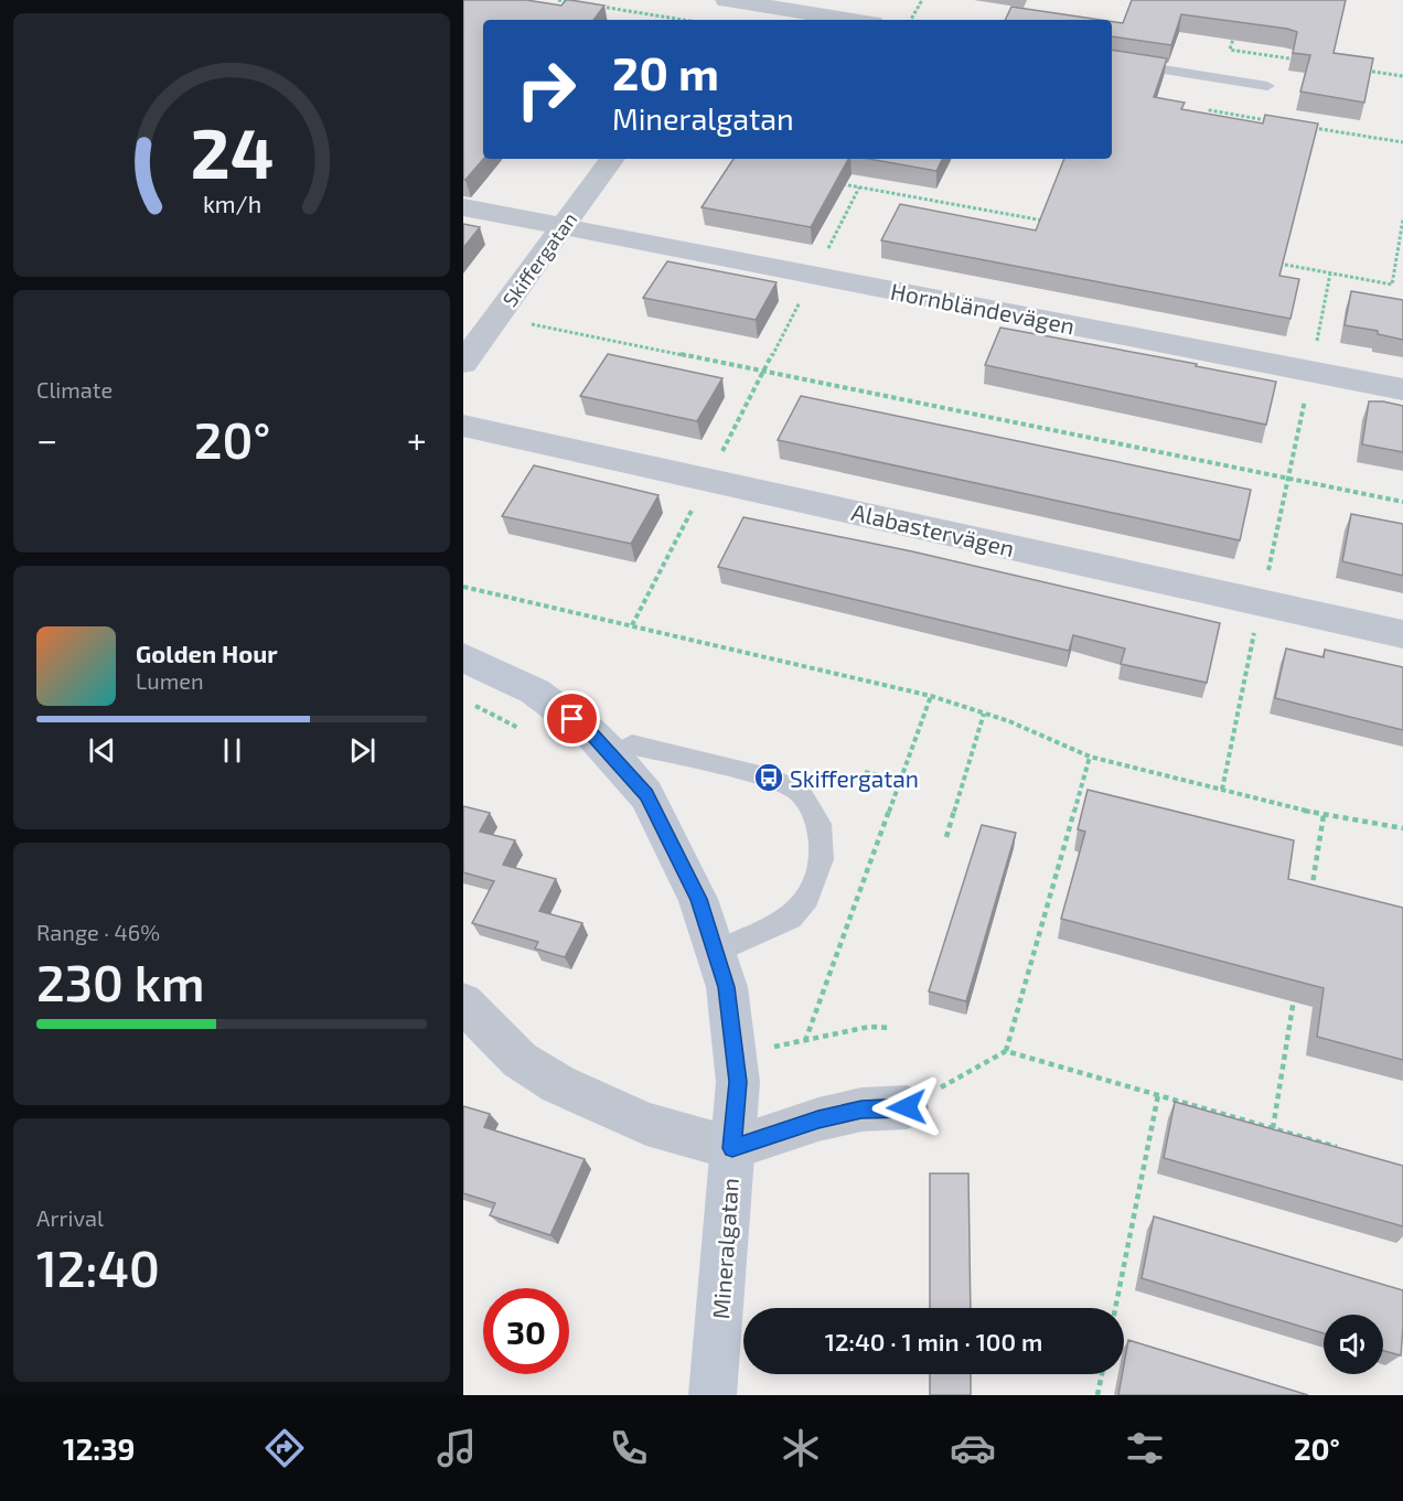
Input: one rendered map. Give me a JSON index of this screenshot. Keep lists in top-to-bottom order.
{
  "streets": {
    "street": [
      "Skiffergatan",
      "Hornbländevägen",
      "Alabastervägen",
      "Mineralgatan"
    ]
  },
  "crossings": [
    ["Skiffergatan", "Hornbländevägen"]
  ],
  "places": {
    "bus stop": ["Skiffergatan"]
  },
  "page": {
    "turn": ["20 m", "Mineralgatan"],
    "tile": [
      "Climate",
      ["Range · 46%", "230 km"],
      ["Arrival", "12:40"]
    ],
    "heat": ["−", "20°", "+"],
    "song": ["Golden Hour", "Lumen"],
    "limit": "30",
    "trip": "12:40 · 1 min · 100 m",
    "tabs": ["12:39", "20°"],
    "gauge": ["24", "km/h"]
  }
}
